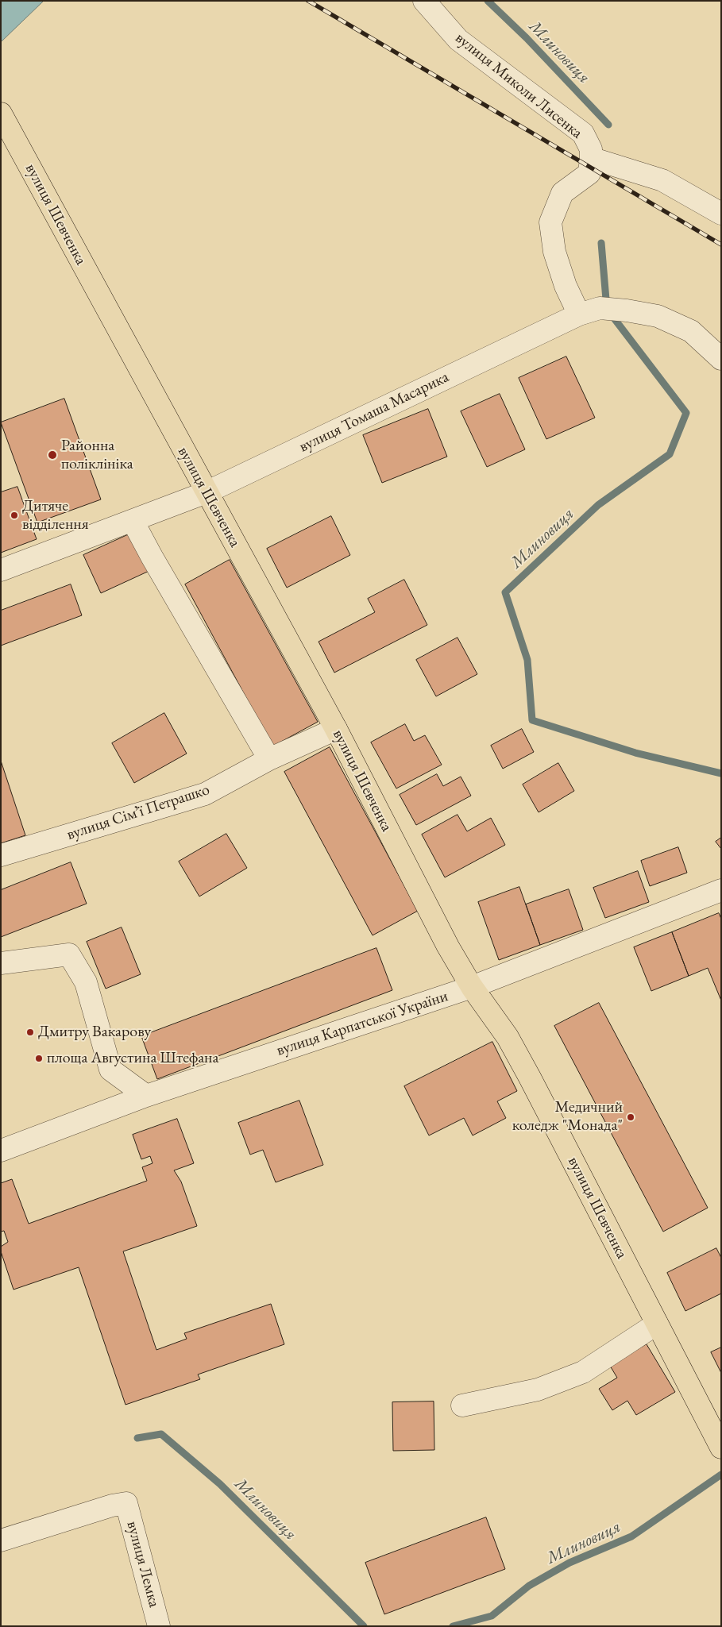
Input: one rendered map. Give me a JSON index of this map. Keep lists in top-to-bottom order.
{
  "streets": {
    "main road": ["вулиця Шевченка"],
    "street": [
      "вулиця Миколи Лисенка",
      "вулиця Томаша Масарика",
      "вулиця Сімʼї Петрашко",
      "вулиця Карпатської України",
      "вулиця Лемка"
    ]
  },
  "crossings": [
    ["вулиця Шевченка", "вулиця Томаша Масарика"],
    ["вулиця Шевченка", "вулиця Сімʼї Петрашко"],
    ["вулиця Шевченка", "вулиця Карпатської України"]
  ],
  "water": ["Млиновиця"],
  "places": [
    "Районна поліклініка",
    "Дитяче відділення",
    "Дмитру Вакарову",
    "площа Августина Штефана",
    "Медичний коледж \"Монада\""
  ]
}
